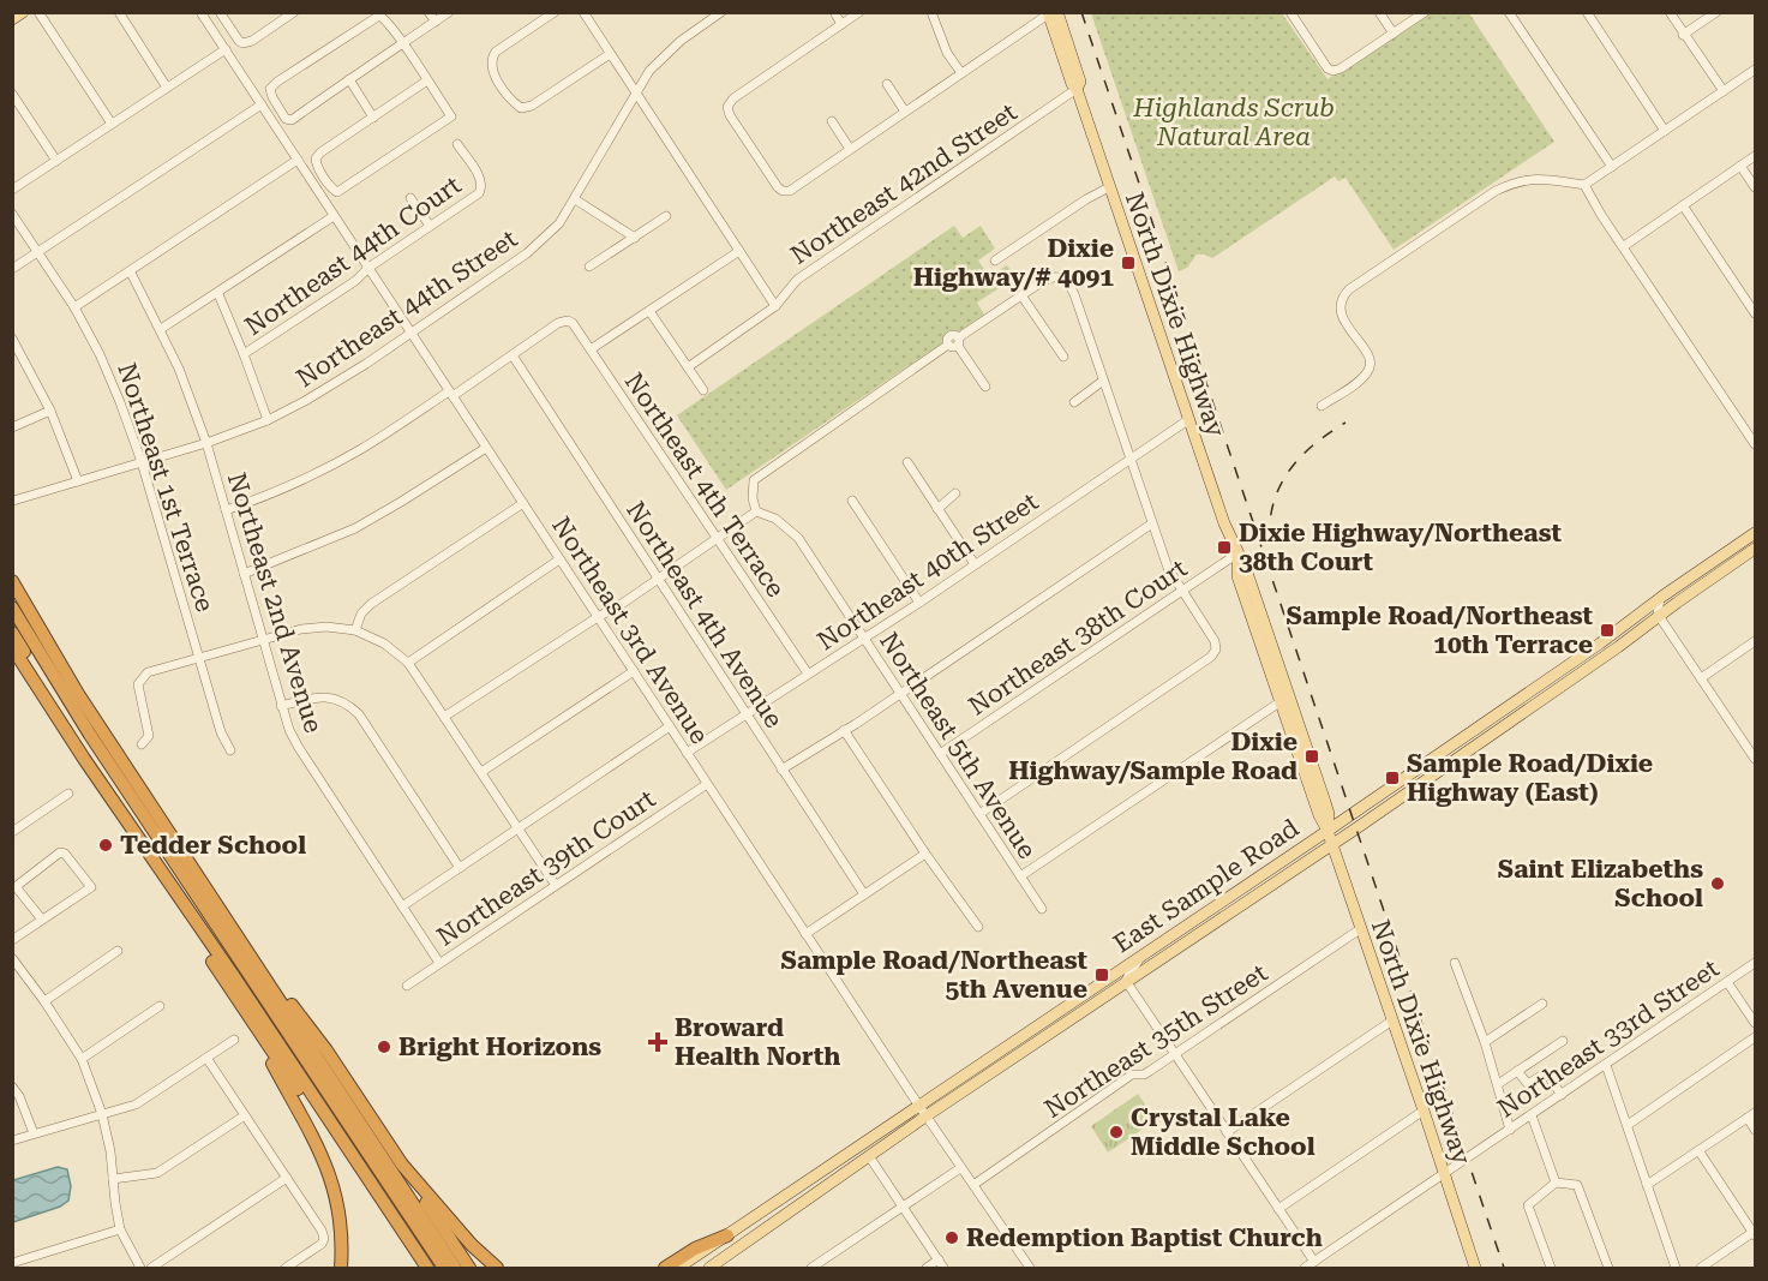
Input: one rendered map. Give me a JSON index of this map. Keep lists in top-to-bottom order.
{
  "streets": {
    "main road": ["North Dixie Highway", "East Sample Road"],
    "street": [
      "Northeast 42nd Street",
      "Northeast 44th Court",
      "Northeast 44th Street",
      "Northeast 4th Terrace",
      "Northeast 1st Terrace",
      "Northeast 40th Street",
      "Northeast 2nd Avenue",
      "Northeast 4th Avenue",
      "Northeast 3rd Avenue",
      "Northeast 38th Court",
      "Northeast 5th Avenue",
      "Northeast 39th Court",
      "Northeast 33rd Street",
      "Northeast 35th Street"
    ]
  },
  "crossings": [
    ["Northeast 42nd Street", "North Dixie Highway"],
    ["Northeast 44th Court", "Northeast 3rd Avenue"],
    ["Northeast 44th Street", "Northeast 1st Terrace"],
    ["Northeast 44th Street", "Northeast 2nd Avenue"],
    ["Northeast 44th Street", "Northeast 3rd Avenue"],
    ["North Dixie Highway", "Northeast 40th Street"],
    ["North Dixie Highway", "Northeast 38th Court"],
    ["North Dixie Highway", "East Sample Road"],
    ["North Dixie Highway", "Northeast 33rd Street"],
    ["North Dixie Highway", "Northeast 35th Street"],
    ["Northeast 4th Terrace", "Northeast 40th Street"],
    ["Northeast 4th Terrace", "Northeast 4th Avenue"],
    ["Northeast 40th Street", "Northeast 4th Avenue"],
    ["Northeast 40th Street", "Northeast 3rd Avenue"],
    ["Northeast 40th Street", "Northeast 5th Avenue"],
    ["Northeast 2nd Avenue", "Northeast 39th Court"],
    ["Northeast 3rd Avenue", "Northeast 39th Court"],
    ["Northeast 3rd Avenue", "East Sample Road"],
    ["Northeast 3rd Avenue", "Northeast 35th Street"],
    ["Northeast 38th Court", "Northeast 5th Avenue"]
  ],
  "parks": ["Highlands Scrub Natural Area"],
  "places": {
    "transit": [
      "Dixie Highway/# 4091",
      "Dixie Highway/Northeast 38th Court",
      "Sample Road/Northeast 10th Terrace",
      "Dixie Highway/Sample Road",
      "Sample Road/Dixie Highway (East)",
      "Sample Road/Northeast 5th Avenue"
    ],
    "other": [
      "Tedder School",
      "Saint Elizabeths School",
      "Bright Horizons",
      "Crystal Lake Middle School",
      "Redemption Baptist Church"
    ],
    "health": ["Broward Health North"]
  }
}
